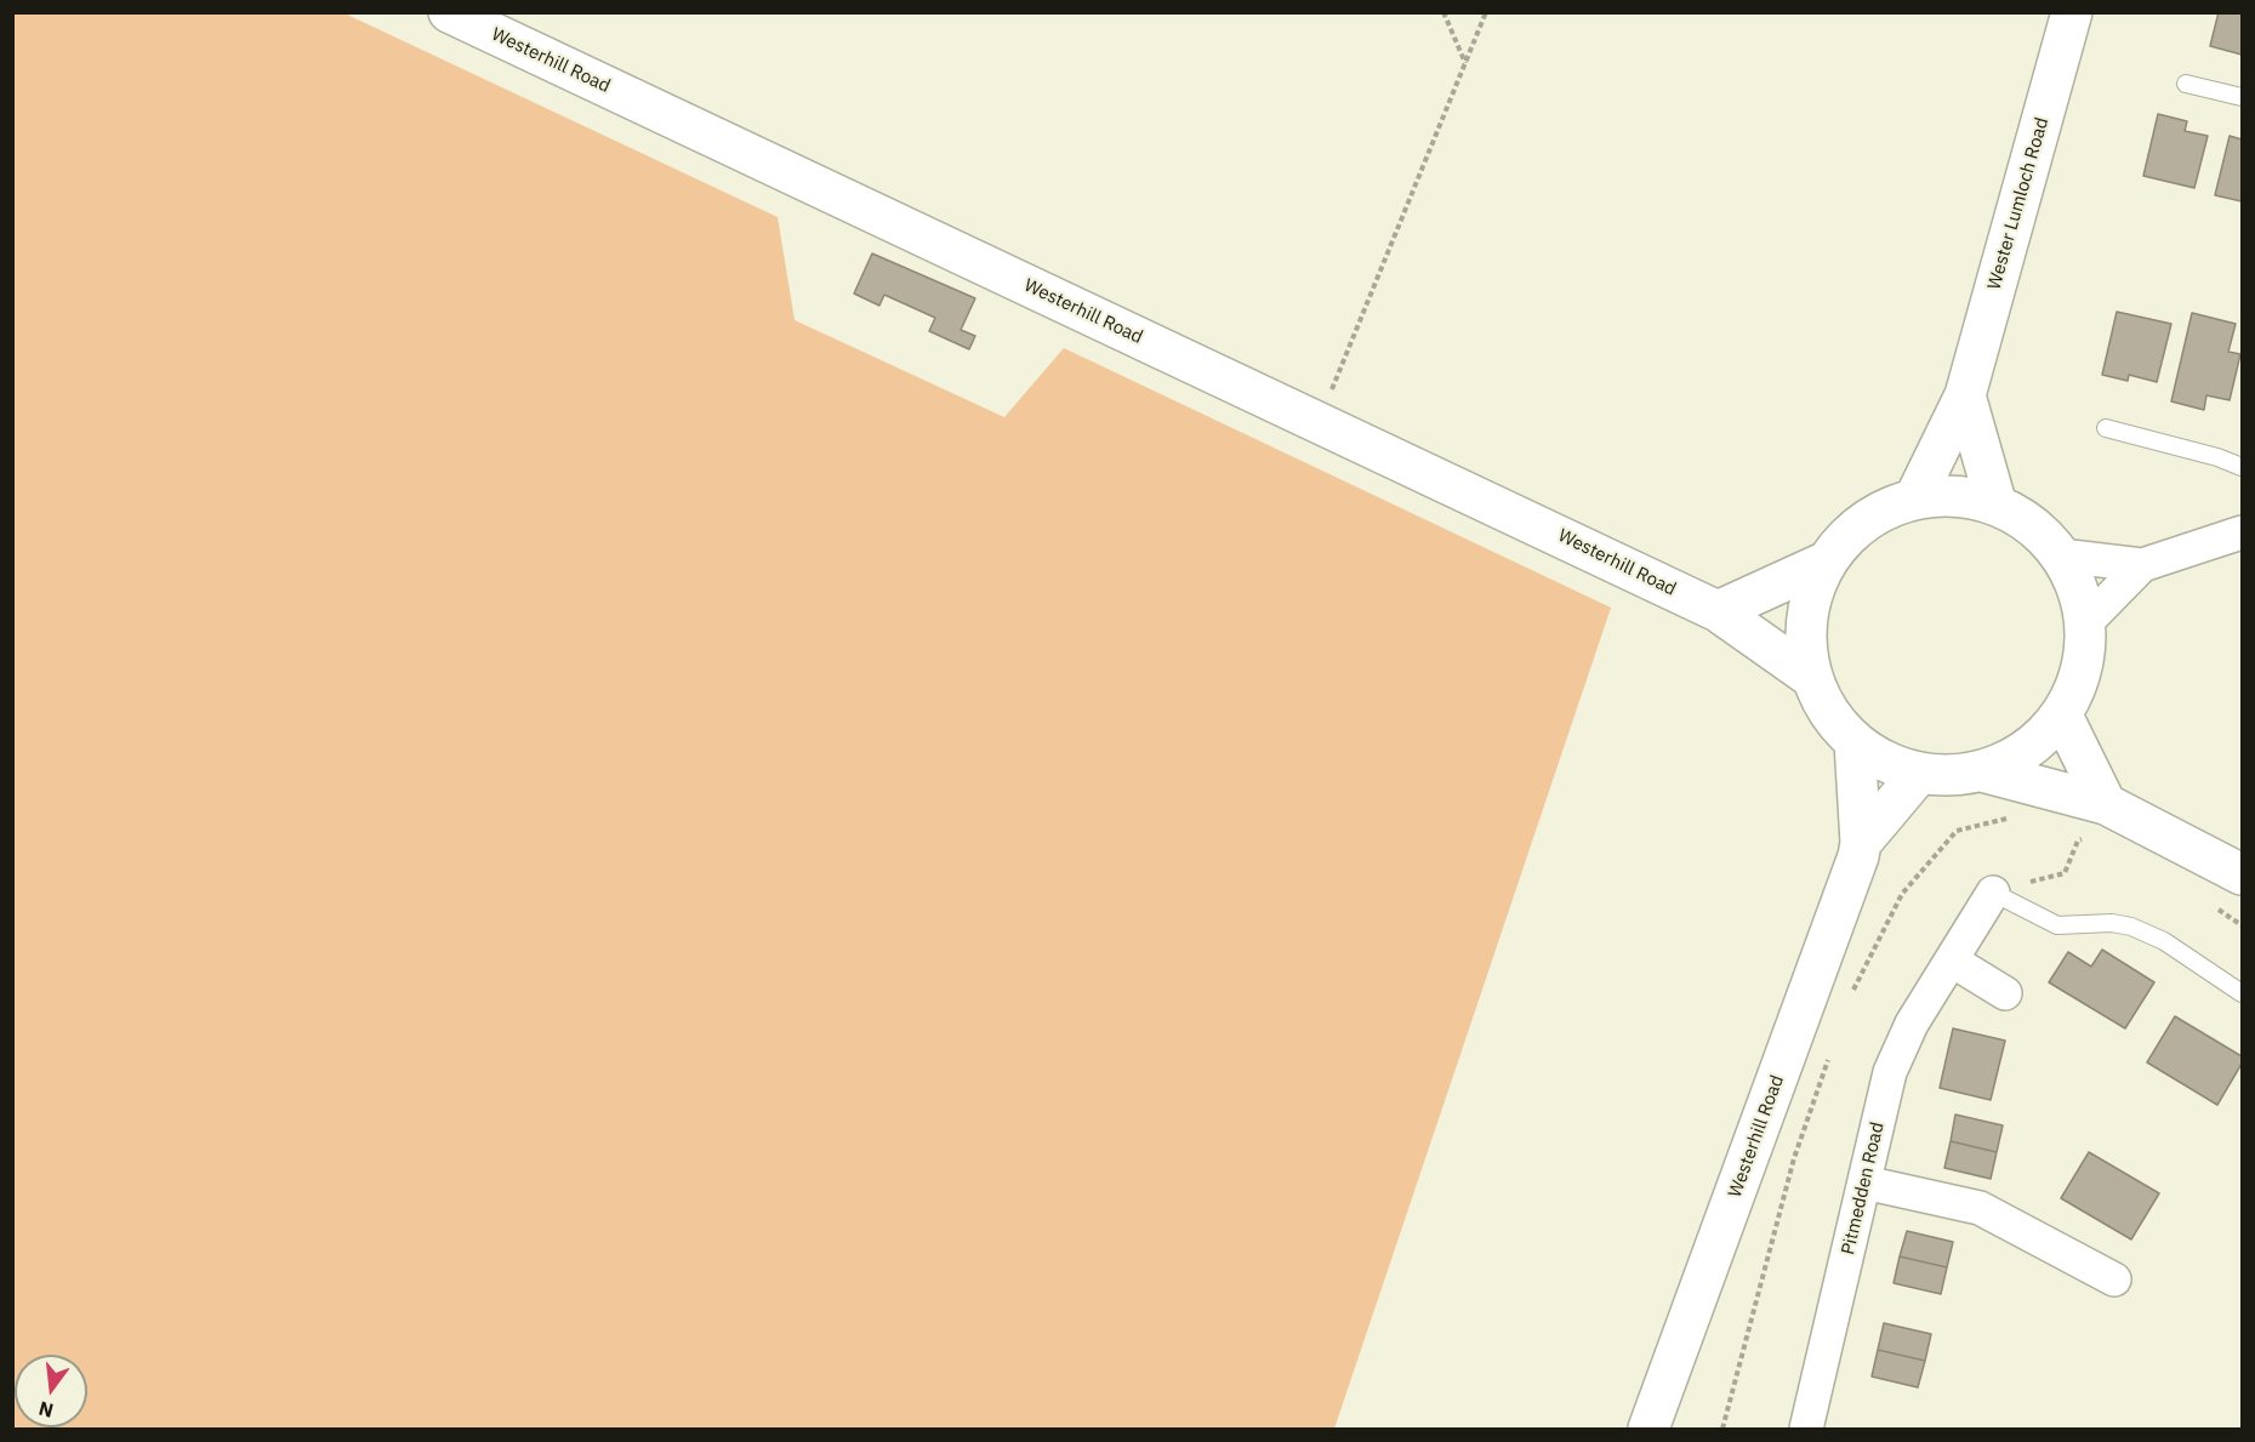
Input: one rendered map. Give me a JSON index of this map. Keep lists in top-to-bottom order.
{
  "streets": {
    "street": ["Westerhill Road", "Wester Lumloch Road", "Pitmedden Road"]
  },
  "north": "bottom"
}
